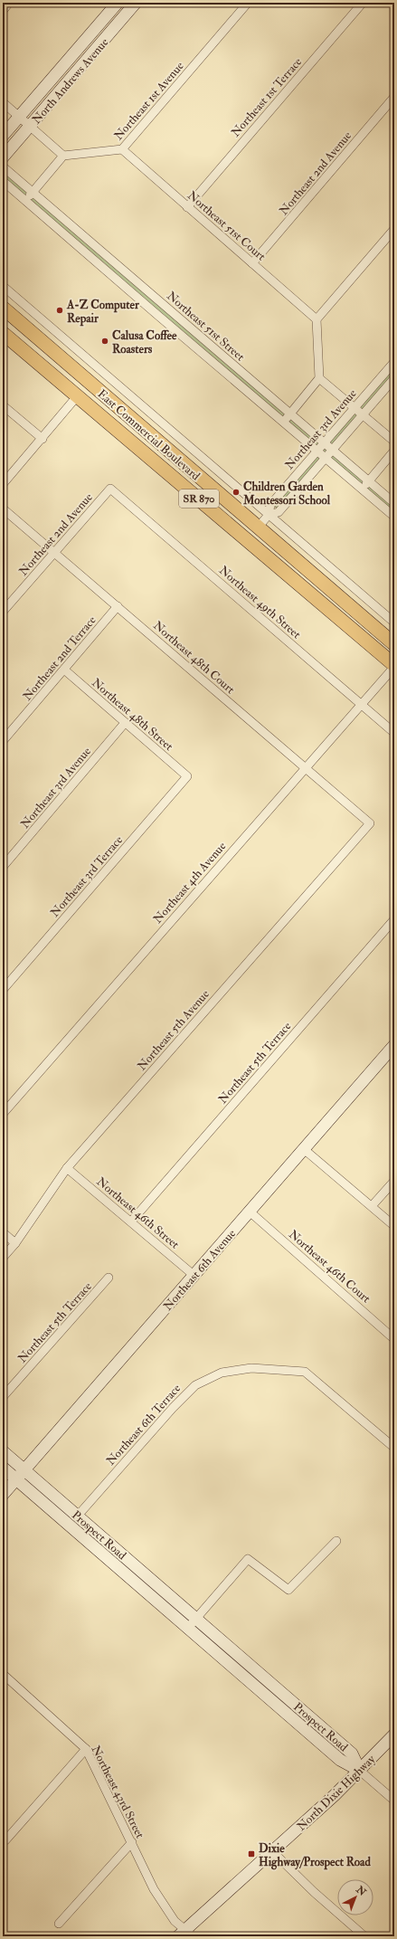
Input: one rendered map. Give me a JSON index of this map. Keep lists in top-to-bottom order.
{
  "streets": {
    "main road": [
      "North Andrews Avenue",
      "East Commercial Boulevard",
      "SR 870",
      "Northeast 6th Avenue",
      "Prospect Road",
      "North Dixie Highway"
    ],
    "street": [
      "Northeast 1st Terrace",
      "Northeast 1st Avenue",
      "Northeast 2nd Avenue",
      "Northeast 51st Court",
      "Northeast 51st Street",
      "Northeast 3rd Avenue",
      "Northeast 49th Street",
      "Northeast 48th Court",
      "Northeast 2nd Terrace",
      "Northeast 48th Street",
      "Northeast 3rd Terrace",
      "Northeast 4th Avenue",
      "Northeast 5th Avenue",
      "Northeast 5th Terrace",
      "Northeast 46th Street",
      "Northeast 46th Court",
      "Northeast 6th Terrace",
      "Northeast 43rd Street"
    ]
  },
  "crossings": [
    ["Northeast 1st Terrace", "Northeast 51st Court"],
    ["Northeast 1st Avenue", "Northeast 51st Court"],
    ["Northeast 2nd Avenue", "Northeast 51st Court"],
    ["Northeast 2nd Avenue", "Northeast 49th Street"],
    ["Northeast 2nd Avenue", "Northeast 48th Court"],
    ["Northeast 51st Street", "Northeast 3rd Avenue"],
    ["Northeast 3rd Avenue", "East Commercial Boulevard"],
    ["Northeast 3rd Avenue", "Northeast 48th Street"],
    ["East Commercial Boulevard", "Northeast 4th Avenue"],
    ["Northeast 49th Street", "Northeast 4th Avenue"],
    ["Northeast 48th Court", "Northeast 2nd Terrace"],
    ["Northeast 48th Court", "Northeast 4th Avenue"],
    ["Northeast 48th Court", "Northeast 5th Avenue"],
    ["Northeast 2nd Terrace", "Northeast 48th Street"],
    ["Northeast 48th Street", "Northeast 3rd Terrace"],
    ["Northeast 5th Avenue", "Northeast 46th Street"],
    ["Northeast 5th Terrace", "Northeast 46th Street"],
    ["Northeast 46th Street", "Northeast 6th Avenue"],
    ["Northeast 46th Court", "Northeast 6th Avenue"],
    ["Northeast 6th Avenue", "Prospect Road"],
    ["Northeast 6th Terrace", "Prospect Road"],
    ["Prospect Road", "North Dixie Highway"],
    ["Northeast 43rd Street", "North Dixie Highway"]
  ],
  "places": {
    "other": ["A-Z Computer Repair", "Calusa Coffee Roasters", "Children Garden Montessori School"],
    "transit": ["Dixie Highway/Prospect Road"]
  },
  "north": "top right"
}
